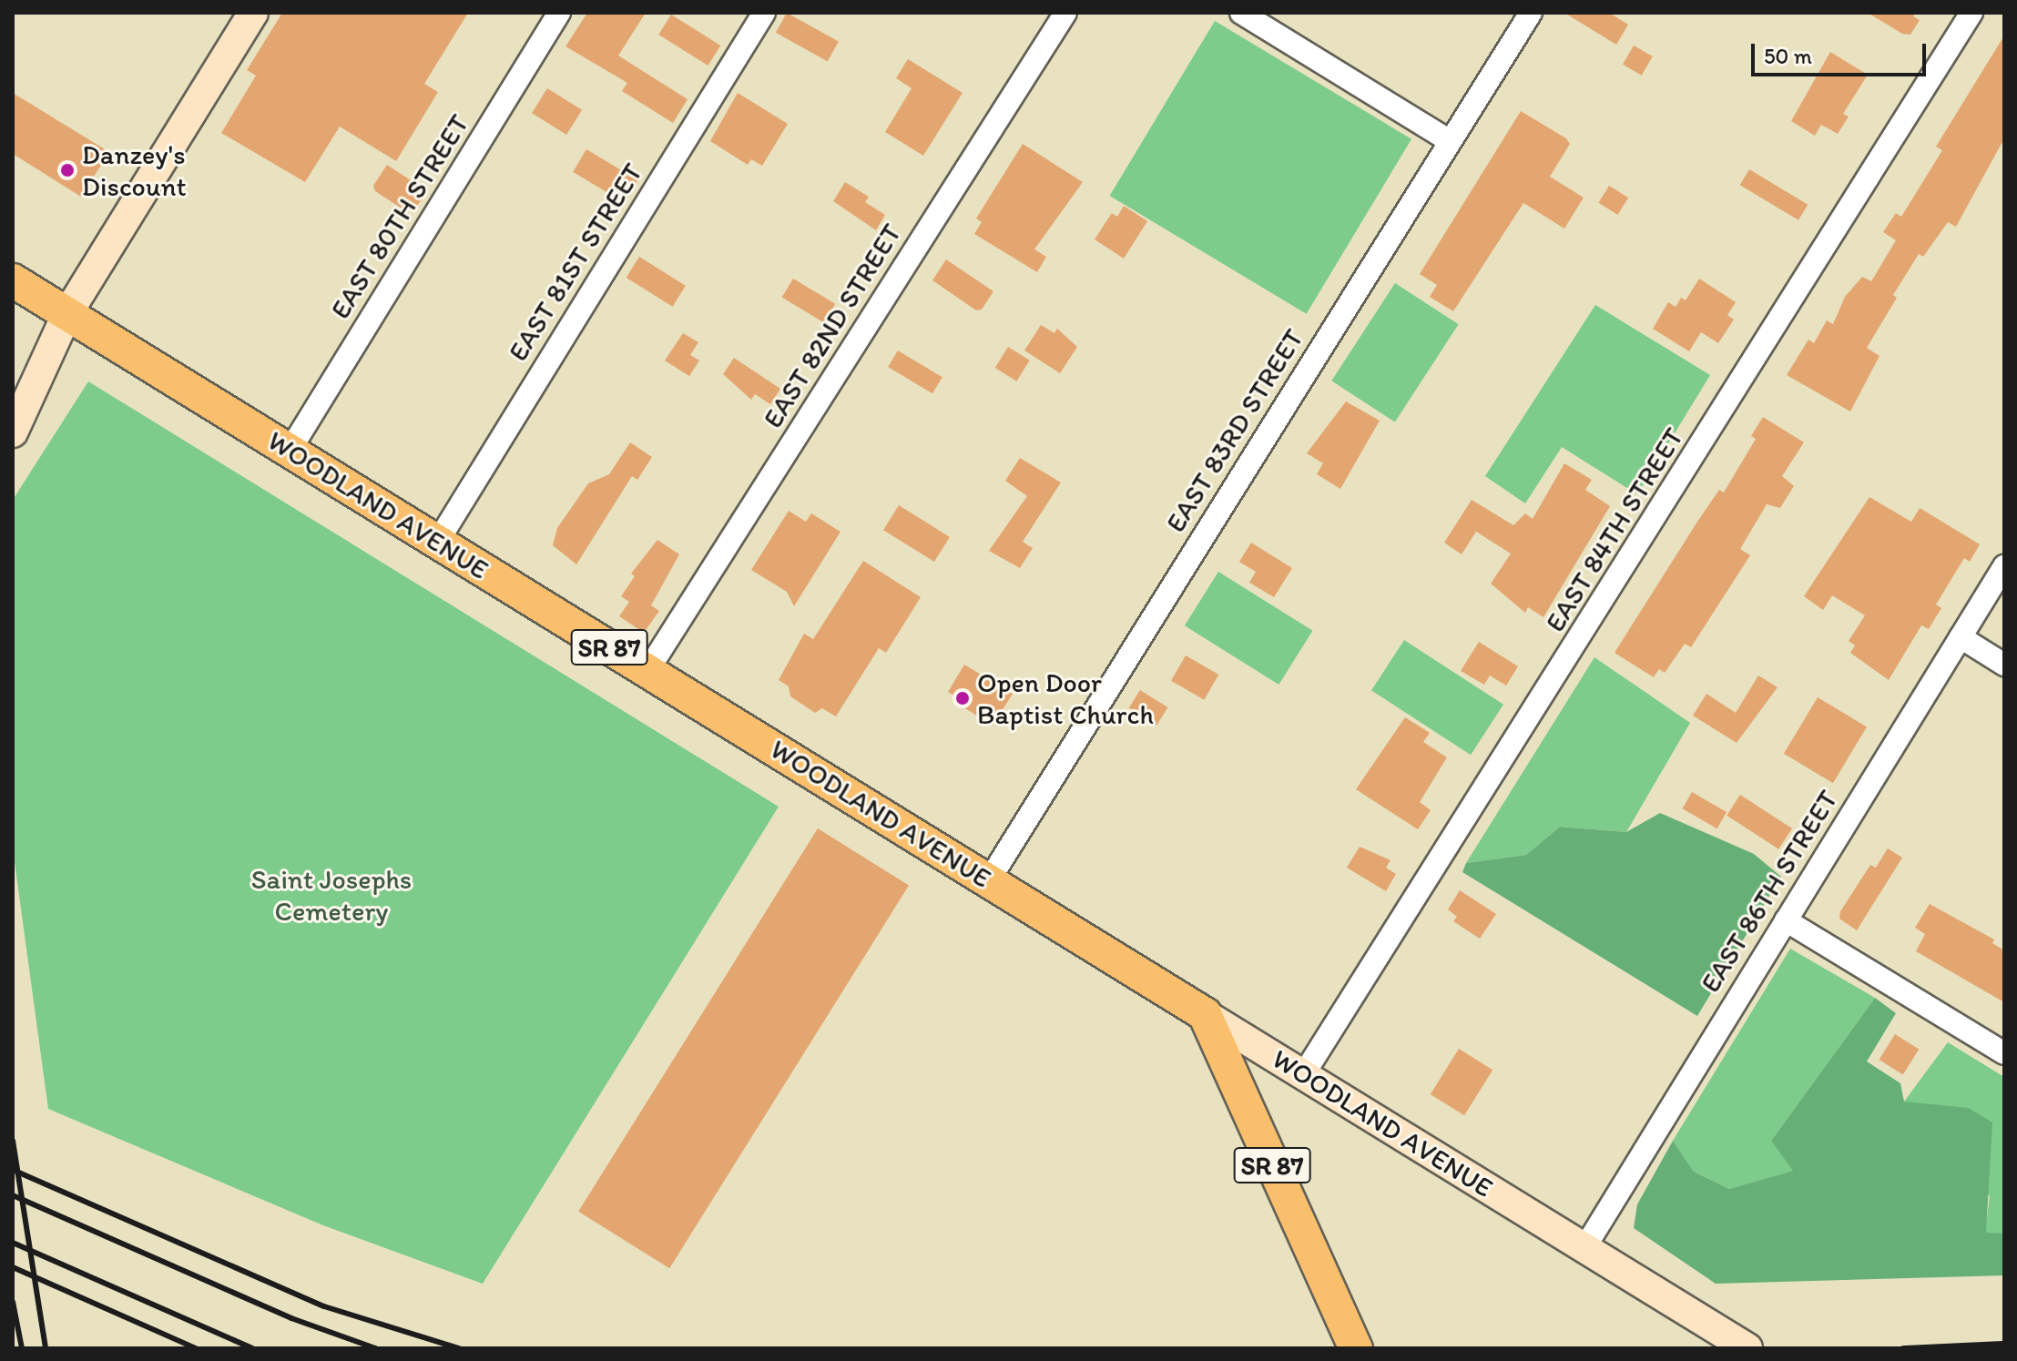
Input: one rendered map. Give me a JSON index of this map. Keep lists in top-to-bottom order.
{
  "streets": {
    "main road": ["WOODLAND AVENUE", "SR 87"],
    "street": [
      "EAST 80TH STREET",
      "EAST 81ST STREET",
      "EAST 82ND STREET",
      "EAST 83RD STREET",
      "EAST 84TH STREET",
      "EAST 86TH STREET"
    ]
  },
  "crossings": [
    ["EAST 80TH STREET", "WOODLAND AVENUE"],
    ["EAST 81ST STREET", "WOODLAND AVENUE"],
    ["EAST 82ND STREET", "WOODLAND AVENUE"],
    ["EAST 83RD STREET", "WOODLAND AVENUE"],
    ["WOODLAND AVENUE", "EAST 84TH STREET"],
    ["WOODLAND AVENUE", "SR 87"],
    ["WOODLAND AVENUE", "EAST 86TH STREET"]
  ],
  "parks": ["Saint Josephs Cemetery"],
  "places": ["Danzey's Discount", "Open Door Baptist Church"],
  "scale_bar": "50 m"
}
